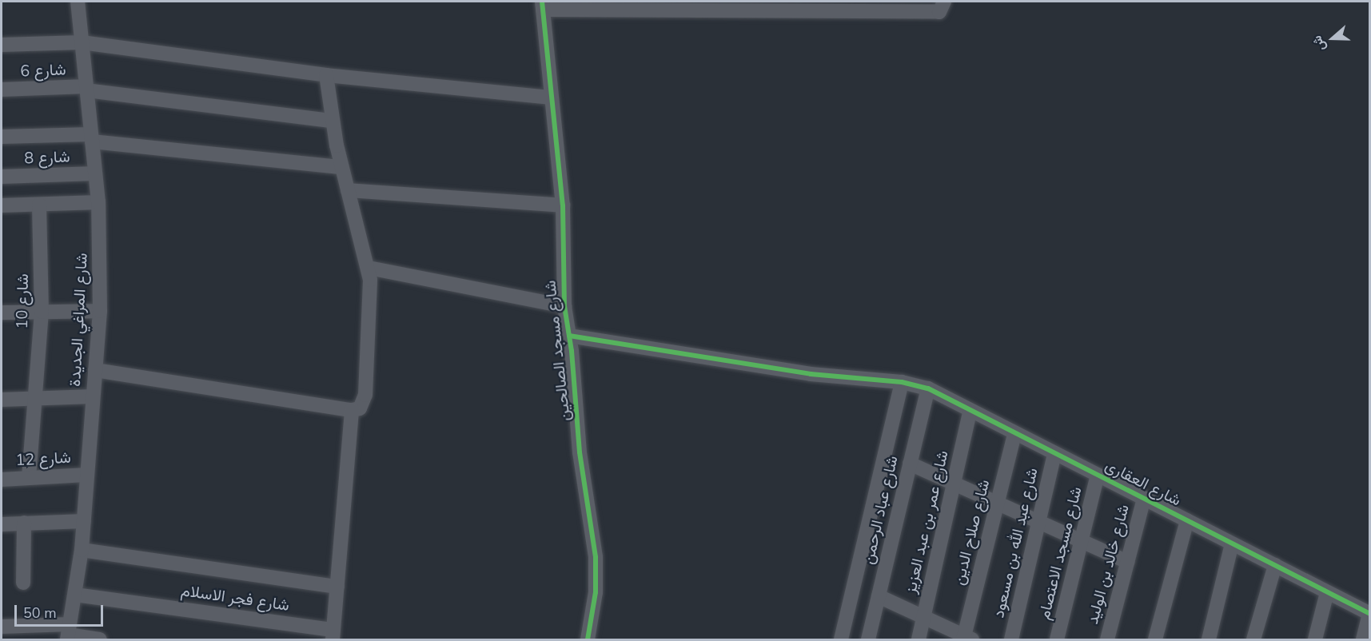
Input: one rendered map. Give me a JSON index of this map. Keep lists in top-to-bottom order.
{
  "streets": {
    "street": [
      "شارع 6",
      "شارع 8",
      "شارع 10",
      "شارع المراغي الجديدة",
      "شارع مسجد الصالحين",
      "شارع 12",
      "شارع العقارى",
      "شارع عباد الرحمن",
      "شارع عمر بن عبد العزيز",
      "شارع صلاح الدين",
      "شارع عبد الله بن مسعود",
      "شارع مسجد الاعتصام",
      "شارع خالد بن الوليد",
      "شارع فجر الاسلام"
    ]
  },
  "crossings": [
    ["شارع 6", "شارع المراغي الجديدة"],
    ["شارع 8", "شارع المراغي الجديدة"],
    ["شارع 10", "شارع 12"],
    ["شارع المراغي الجديدة", "شارع 12"],
    ["شارع المراغي الجديدة", "شارع فجر الاسلام"],
    ["شارع مسجد الصالحين", "شارع العقارى"],
    ["شارع العقارى", "شارع عباد الرحمن"],
    ["شارع العقارى", "شارع عمر بن عبد العزيز"],
    ["شارع العقارى", "شارع صلاح الدين"],
    ["شارع العقارى", "شارع عبد الله بن مسعود"],
    ["شارع العقارى", "شارع مسجد الاعتصام"],
    ["شارع العقارى", "شارع خالد بن الوليد"]
  ],
  "scale_bar": "50 m",
  "north": "left"
}
